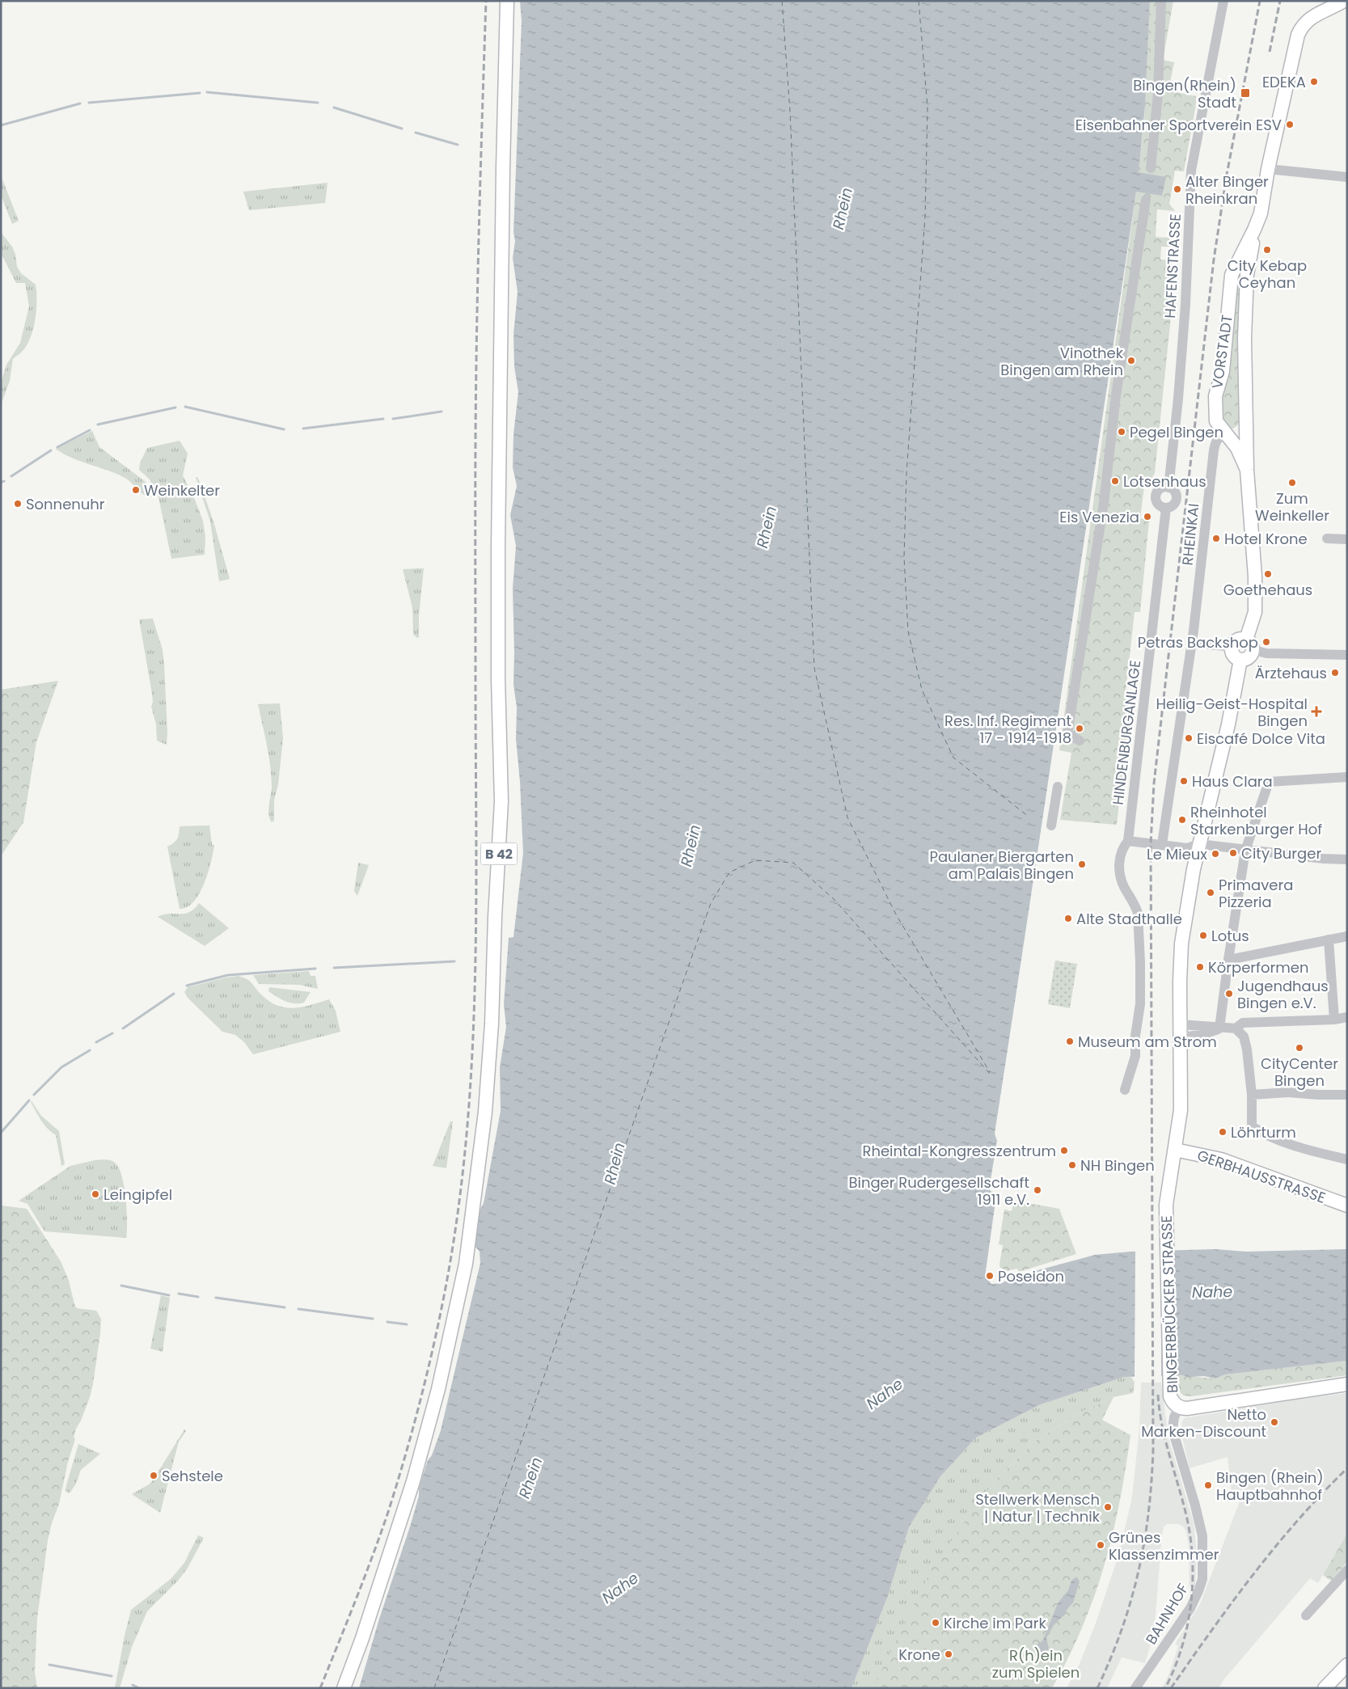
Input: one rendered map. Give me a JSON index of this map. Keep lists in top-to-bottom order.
{
  "streets": {
    "main road": [
      "VORSTADT",
      "B 42",
      "GERBHAUSSTRASSE",
      "BINGERBRÜCKER STRASSE"
    ],
    "street": [
      "HAFENSTRASSE",
      "RHEINKAI",
      "HINDENBURGANLAGE",
      "BAHNHOF"
    ]
  },
  "crossings": [
    ["HAFENSTRASSE", "HINDENBURGANLAGE"],
    ["VORSTADT", "RHEINKAI"],
    ["GERBHAUSSTRASSE", "BINGERBRÜCKER STRASSE"],
    ["BINGERBRÜCKER STRASSE", "BAHNHOF"]
  ],
  "water": ["Rhein", "Nahe"],
  "parks": ["R(h)ein zum Spielen"],
  "places": {
    "other": [
      "EDEKA",
      "Eisenbahner Sportverein ESV",
      "Alter Binger Rheinkran",
      "City Kebap Ceyhan",
      "Vinothek Bingen am Rhein",
      "Pegel Bingen",
      "Lotsenhaus",
      "Zum Weinkeller",
      "Weinkelter",
      "Sonnenuhr",
      "Eis Venezia",
      "Hotel Krone",
      "Goethehaus",
      "Petras Backshop",
      "Ärztehaus",
      "Res. Inf. Regiment 17 - 1914-1918",
      "Eiscafé Dolce Vita",
      "Haus Clara",
      "Rheinhotel Starkenburger Hof",
      "City Burger",
      "Le Mieux",
      "Paulaner Biergarten am Palais Bingen",
      "Primavera Pizzeria",
      "Alte Stadthalle",
      "Lotus",
      "Körperformen",
      "Jugendhaus Bingen e.V.",
      "Museum am Strom",
      "CityCenter Bingen",
      "Löhrturm",
      "Rheintal-Kongresszentrum",
      "NH Bingen",
      "Binger Rudergesellschaft 1911 e.V.",
      "Leingipfel",
      "Poseidon",
      "Netto Marken-Discount",
      "Sehstele",
      "Bingen (Rhein) Hauptbahnhof",
      "Stellwerk Mensch | Natur | Technik",
      "Grünes Klassenzimmer",
      "Kirche im Park",
      "Krone"
    ],
    "transit": ["Bingen(Rhein) Stadt"],
    "health": ["Heilig-Geist-Hospital Bingen"]
  }
}
